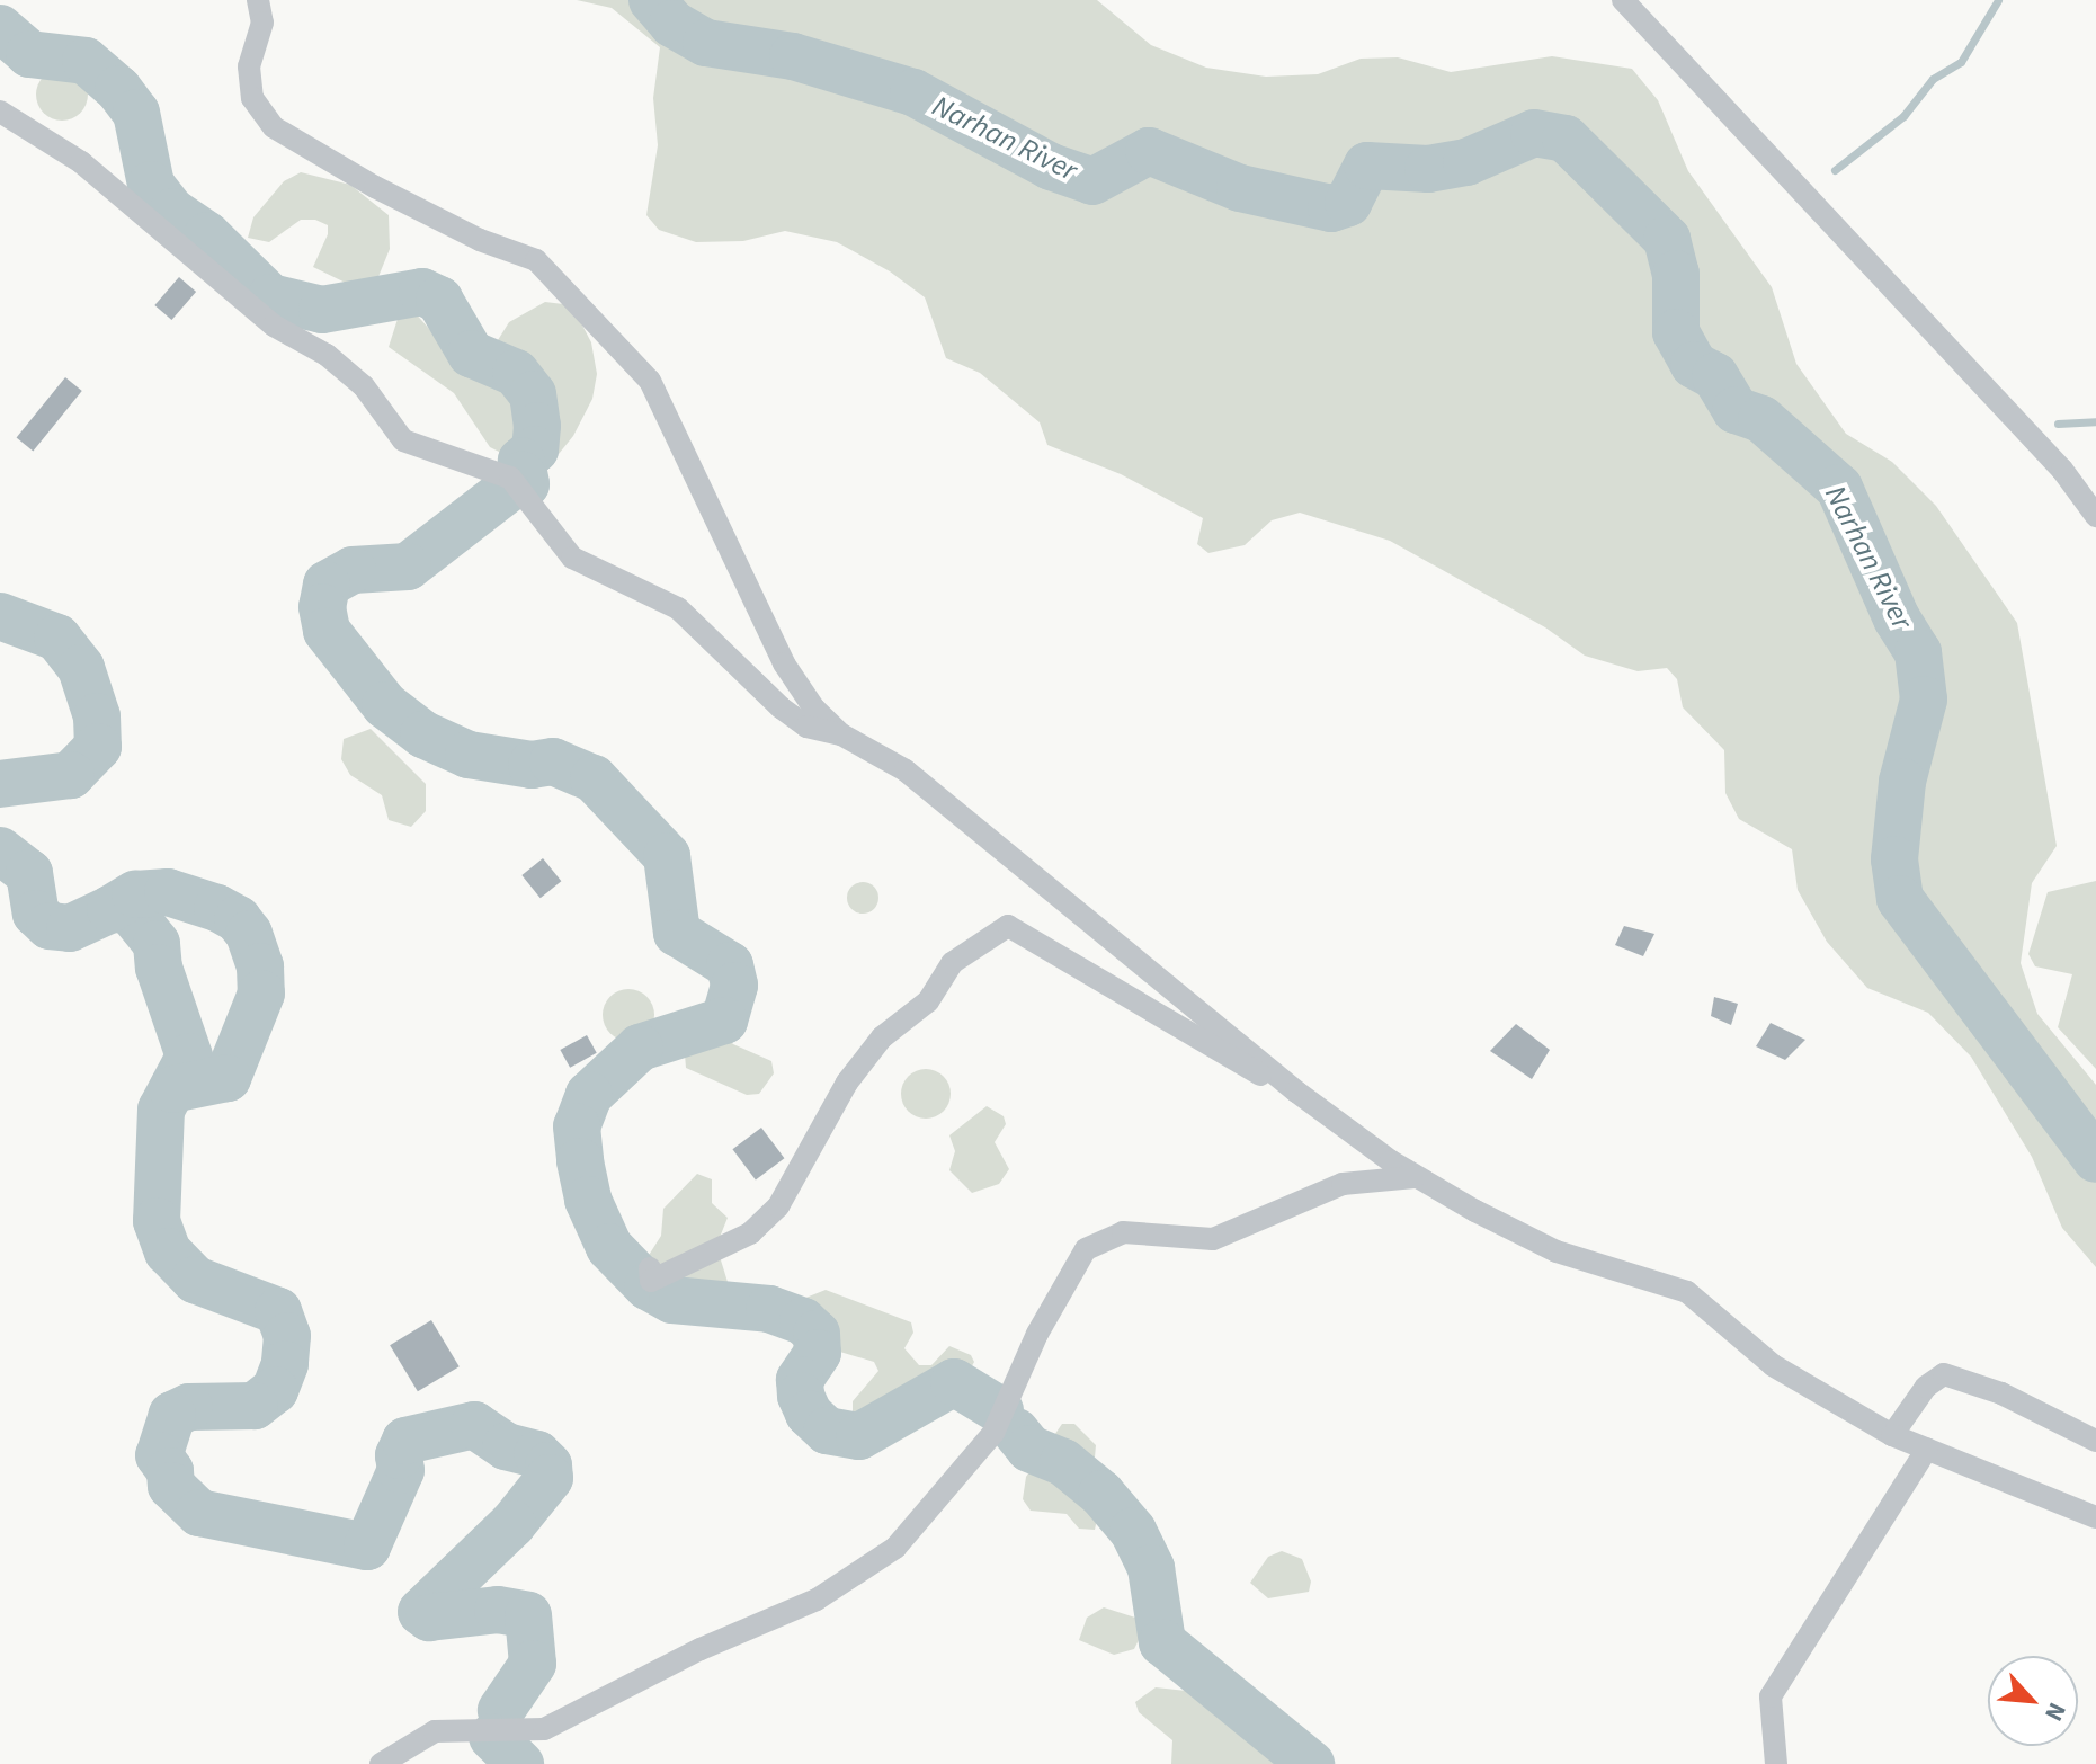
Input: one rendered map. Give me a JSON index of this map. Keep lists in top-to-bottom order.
{
  "water": ["Narhan River"],
  "north": "bottom right"
}
